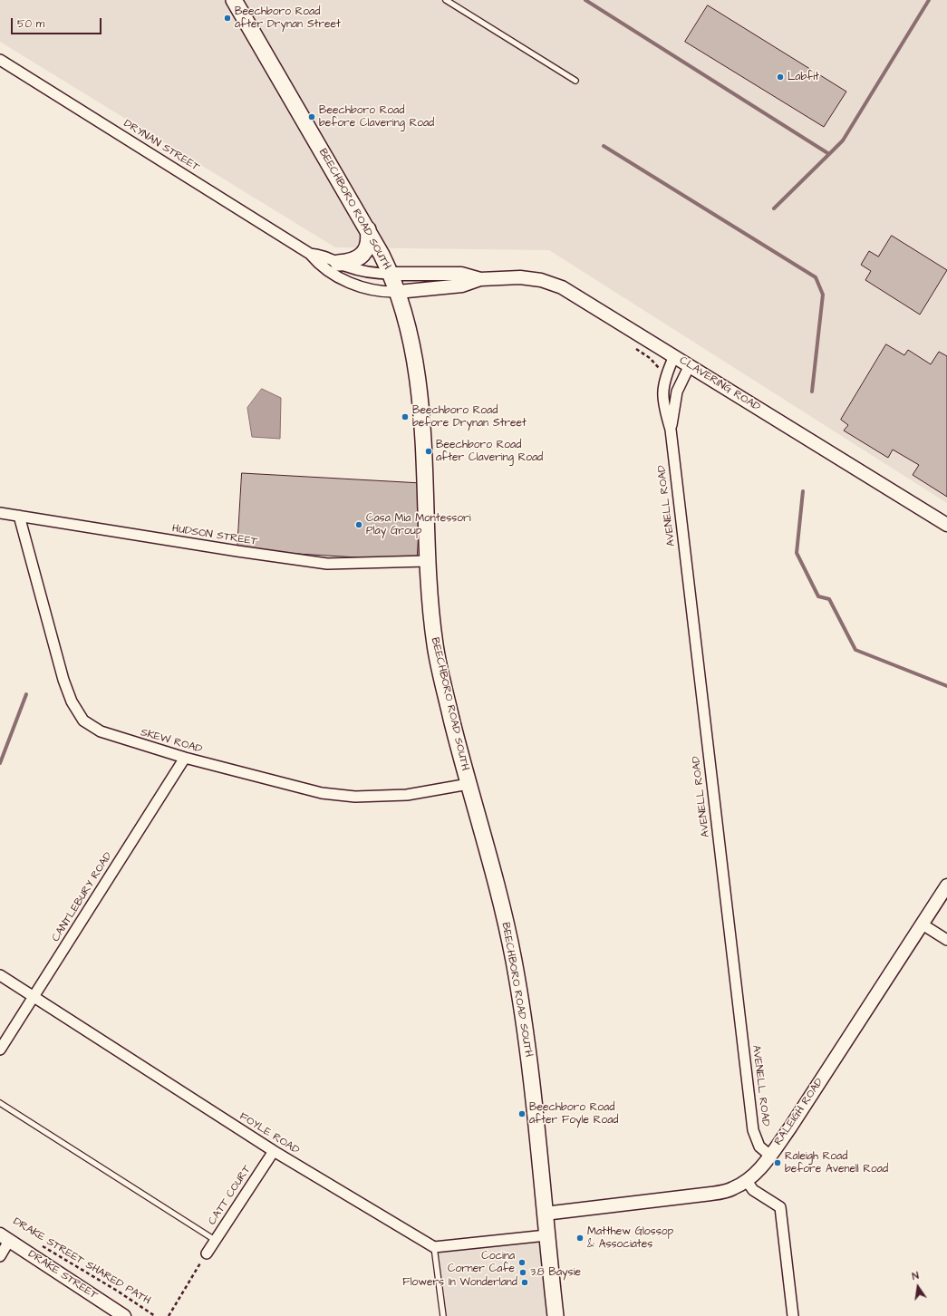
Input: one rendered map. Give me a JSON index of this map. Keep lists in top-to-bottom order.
{
  "streets": {
    "main road": ["BEECHBORO ROAD SOUTH"],
    "street": [
      "DRYNAN STREET",
      "CLAVERING ROAD",
      "AVENELL ROAD",
      "HUDSON STREET",
      "SKEW ROAD",
      "CANTLEBURY ROAD",
      "RALEIGH ROAD",
      "FOYLE ROAD",
      "CATT COURT",
      "DRAKE STREET"
    ],
    "path": ["DRAKE STREET SHARED PATH"]
  },
  "crossings": [
    ["DRYNAN STREET", "BEECHBORO ROAD SOUTH"],
    ["DRYNAN STREET", "CLAVERING ROAD"],
    ["BEECHBORO ROAD SOUTH", "CLAVERING ROAD"],
    ["BEECHBORO ROAD SOUTH", "HUDSON STREET"],
    ["BEECHBORO ROAD SOUTH", "SKEW ROAD"],
    ["BEECHBORO ROAD SOUTH", "RALEIGH ROAD"],
    ["CLAVERING ROAD", "AVENELL ROAD"],
    ["AVENELL ROAD", "RALEIGH ROAD"],
    ["HUDSON STREET", "SKEW ROAD"],
    ["SKEW ROAD", "CANTLEBURY ROAD"],
    ["CANTLEBURY ROAD", "FOYLE ROAD"],
    ["FOYLE ROAD", "CATT COURT"]
  ],
  "places": [
    "Beechboro Road after Drynan Street",
    "Labfit",
    "Beechboro Road before Clavering Road",
    "Beechboro Road before Drynan Street",
    "Beechboro Road after Clavering Road",
    "Casa Mia Montessori Play Group",
    "Beechboro Road after Foyle Road",
    "Raleigh Road before Avenell Road",
    "Matthew Glossop & Associates",
    "Cocina Corner Cafe",
    "3.8 Baysie",
    "Flowers In Wonderland"
  ],
  "scale_bar": "50 m",
  "north": "top"
}
